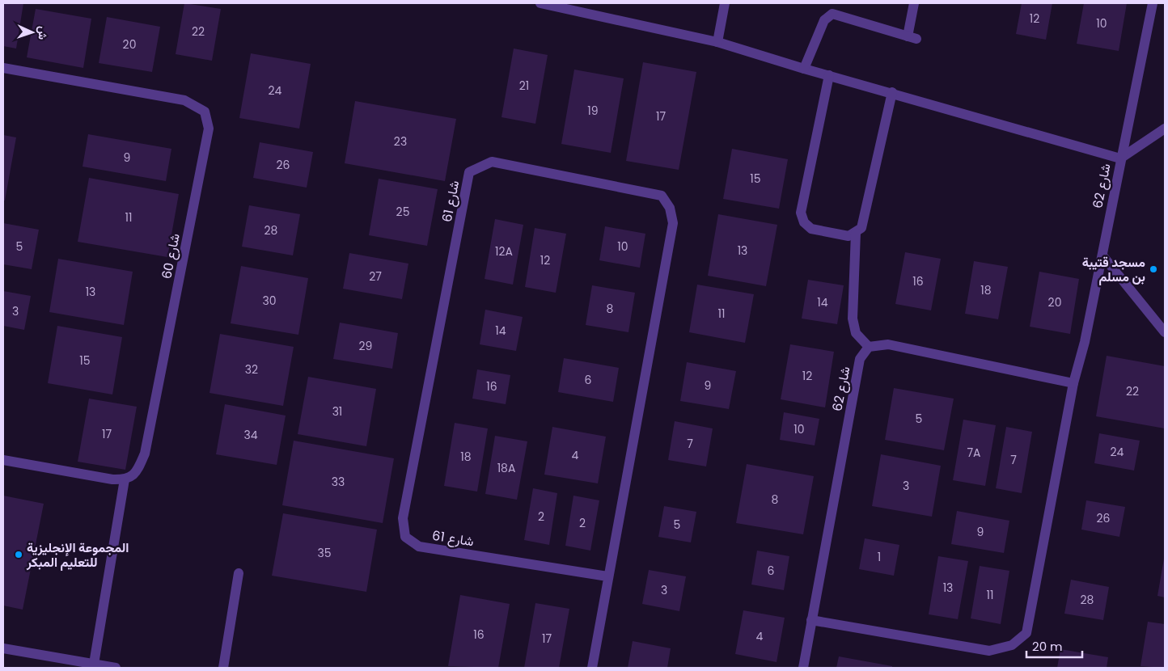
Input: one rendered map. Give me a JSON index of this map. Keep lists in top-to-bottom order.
{
  "streets": {
    "street": ["شارع 62", "شارع 61", "شارع 60"]
  },
  "places": ["مسجد قتيبة بن مسلم", "المجموعة الإنجليزية للتعليم المبكر"],
  "house_numbers": [
    "12",
    "10",
    "22",
    "20",
    "21",
    "24",
    "19",
    "17",
    "23",
    "9",
    "26",
    "15",
    "25",
    "11",
    "28",
    "5",
    "10",
    "13",
    "12A",
    "12",
    "27",
    "16",
    "18",
    "13",
    "30",
    "14",
    "20",
    "8",
    "3",
    "11",
    "14",
    "29",
    "15",
    "32",
    "12",
    "6",
    "9",
    "16",
    "22",
    "31",
    "5",
    "10",
    "17",
    "34",
    "7",
    "24",
    "7A",
    "4",
    "18",
    "7",
    "18A",
    "33",
    "3",
    "8",
    "2",
    "26",
    "2",
    "5",
    "9",
    "35",
    "1",
    "6",
    "13",
    "3",
    "11",
    "28",
    "16",
    "4",
    "17"
  ],
  "scale_bar": "20 m",
  "north": "right"
}
